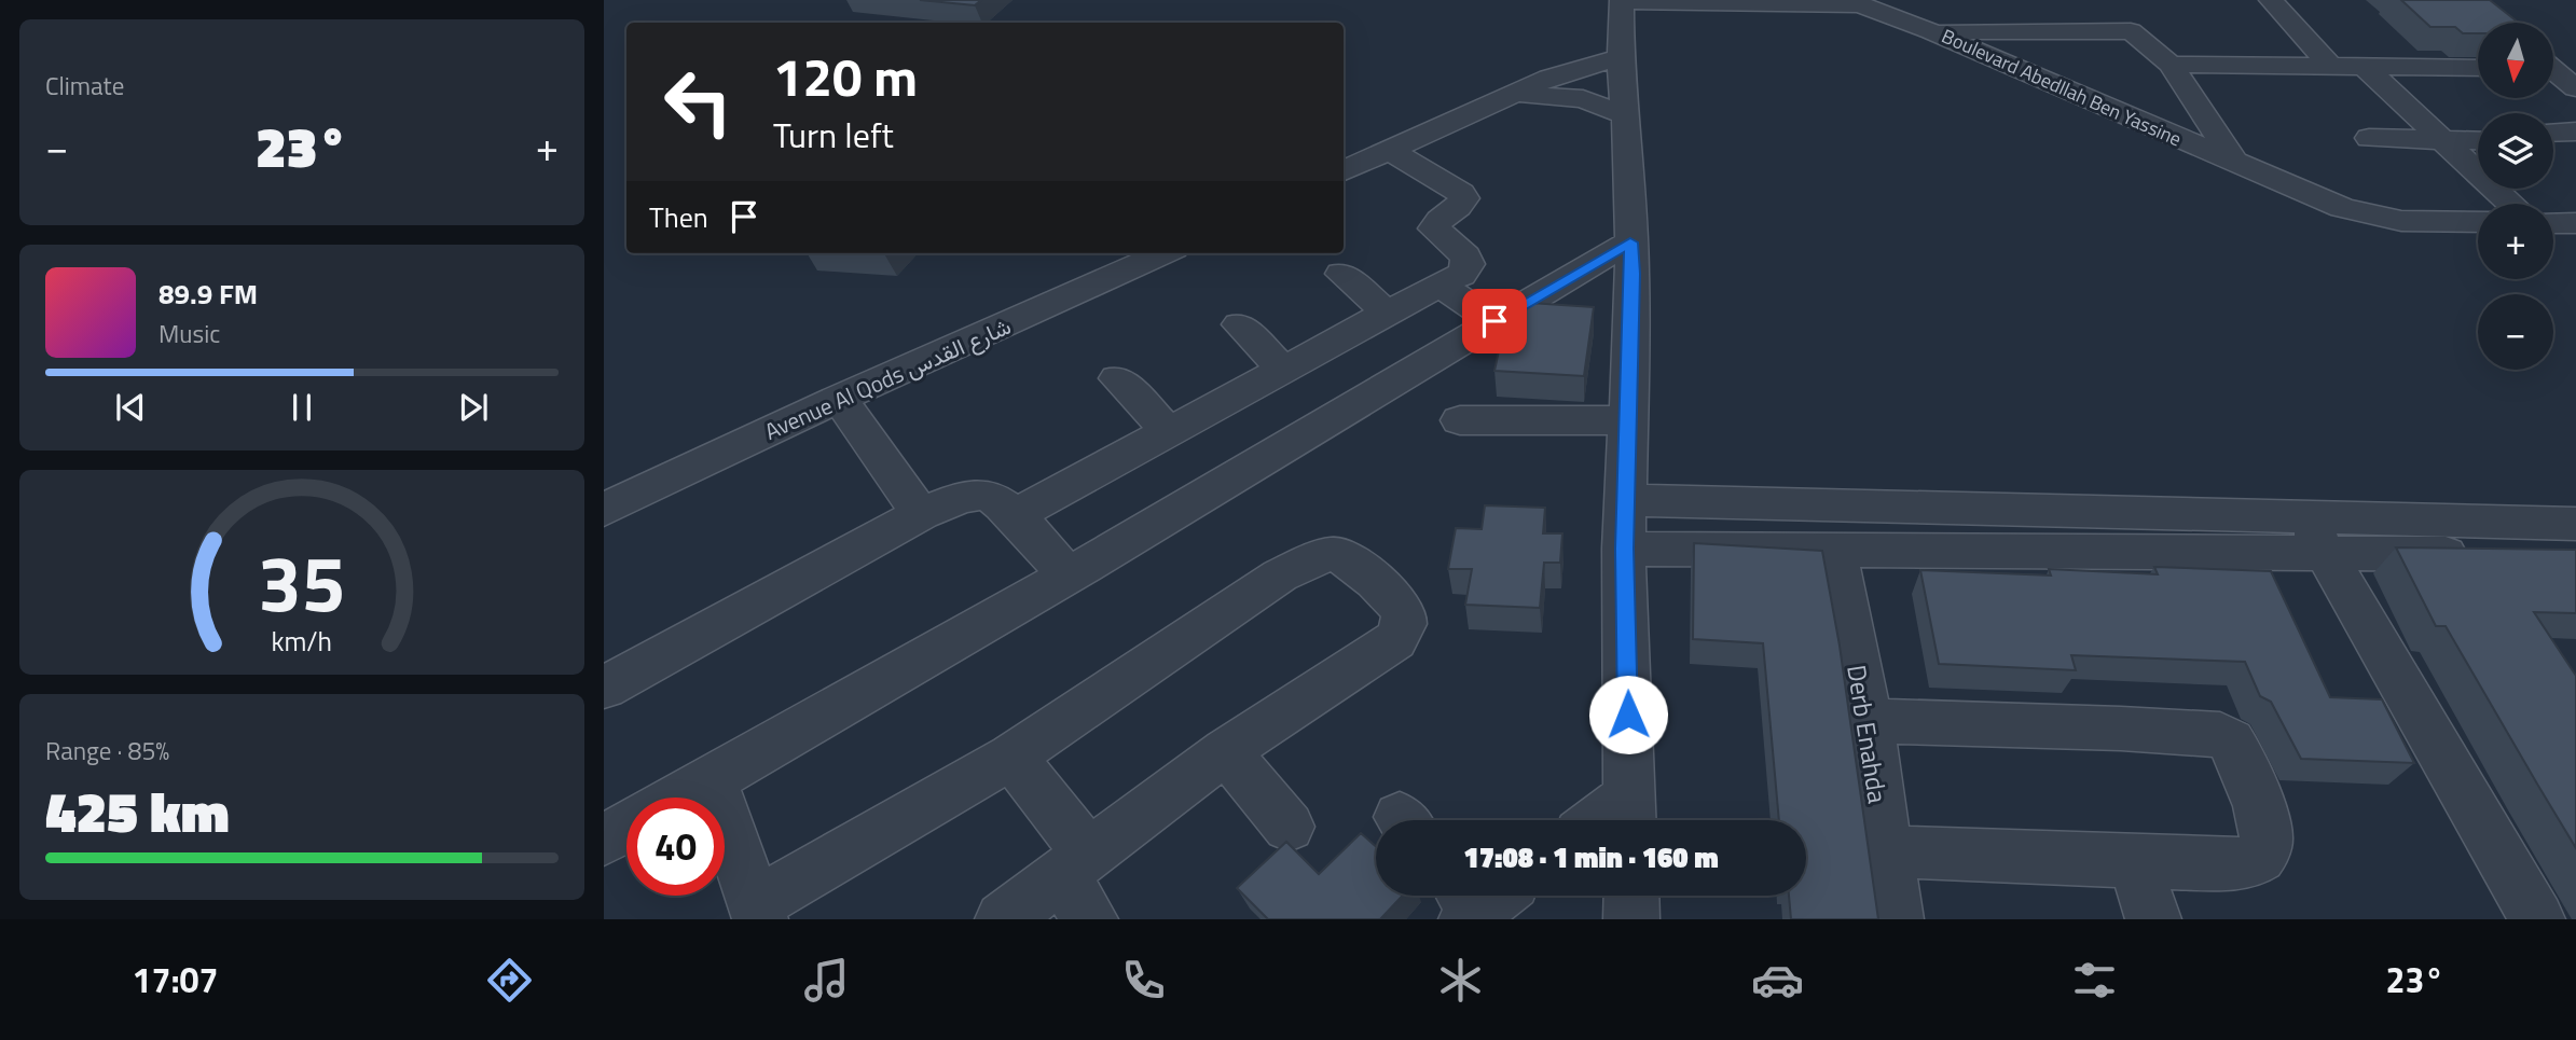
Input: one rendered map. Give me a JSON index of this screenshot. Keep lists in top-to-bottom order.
{
  "streets": {
    "street": ["Boulevard Abedllah Ben Yassine", "Avenue Al Qods شارع القدس", "Derb Enahda"]
  },
  "north": "bottom",
  "page": {
    "tile": [
      "Climate",
      ["Range · 85%", "425 km"]
    ],
    "map_buttons": ["+", "−"],
    "turn": ["120 m", "Turn left"],
    "heat": ["−", "23°", "+"],
    "then": "Then",
    "song": ["89.9 FM", "Music"],
    "limit": "40",
    "trip": "17:08 · 1 min · 160 m",
    "tabs": ["17:07", "23°"],
    "gauge": ["35", "km/h"]
  }
}
